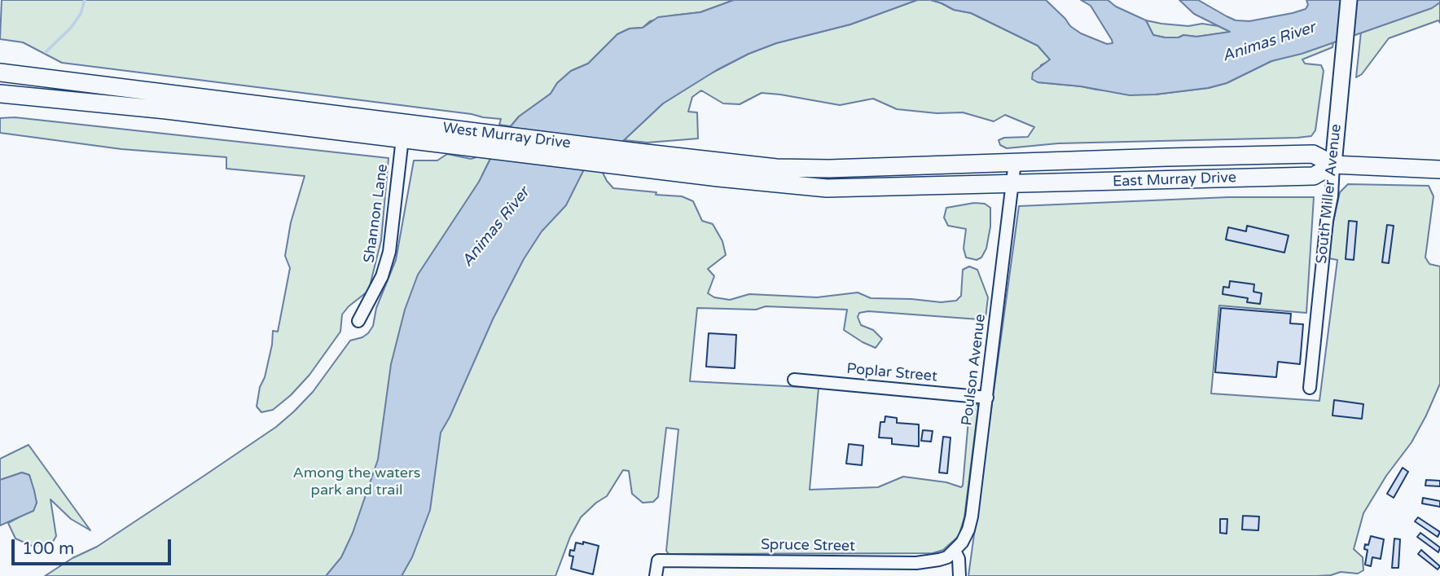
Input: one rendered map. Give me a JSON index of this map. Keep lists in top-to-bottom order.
{
  "streets": {
    "highway": ["West Murray Drive", "East Murray Drive"],
    "main road": ["South Miller Avenue"],
    "street": [
      "Shannon Lane",
      "Poulson Avenue",
      "Poplar Street",
      "Spruce Street"
    ]
  },
  "crossings": [
    ["West Murray Drive", "East Murray Drive"],
    ["West Murray Drive", "Shannon Lane"],
    ["West Murray Drive", "Poulson Avenue"],
    ["East Murray Drive", "South Miller Avenue"],
    ["East Murray Drive", "Poulson Avenue"],
    ["Poulson Avenue", "Poplar Street"],
    ["Poulson Avenue", "Spruce Street"]
  ],
  "water": ["Animas River"],
  "parks": ["Among the waters park and trail"],
  "scale_bar": "100 m"
}
